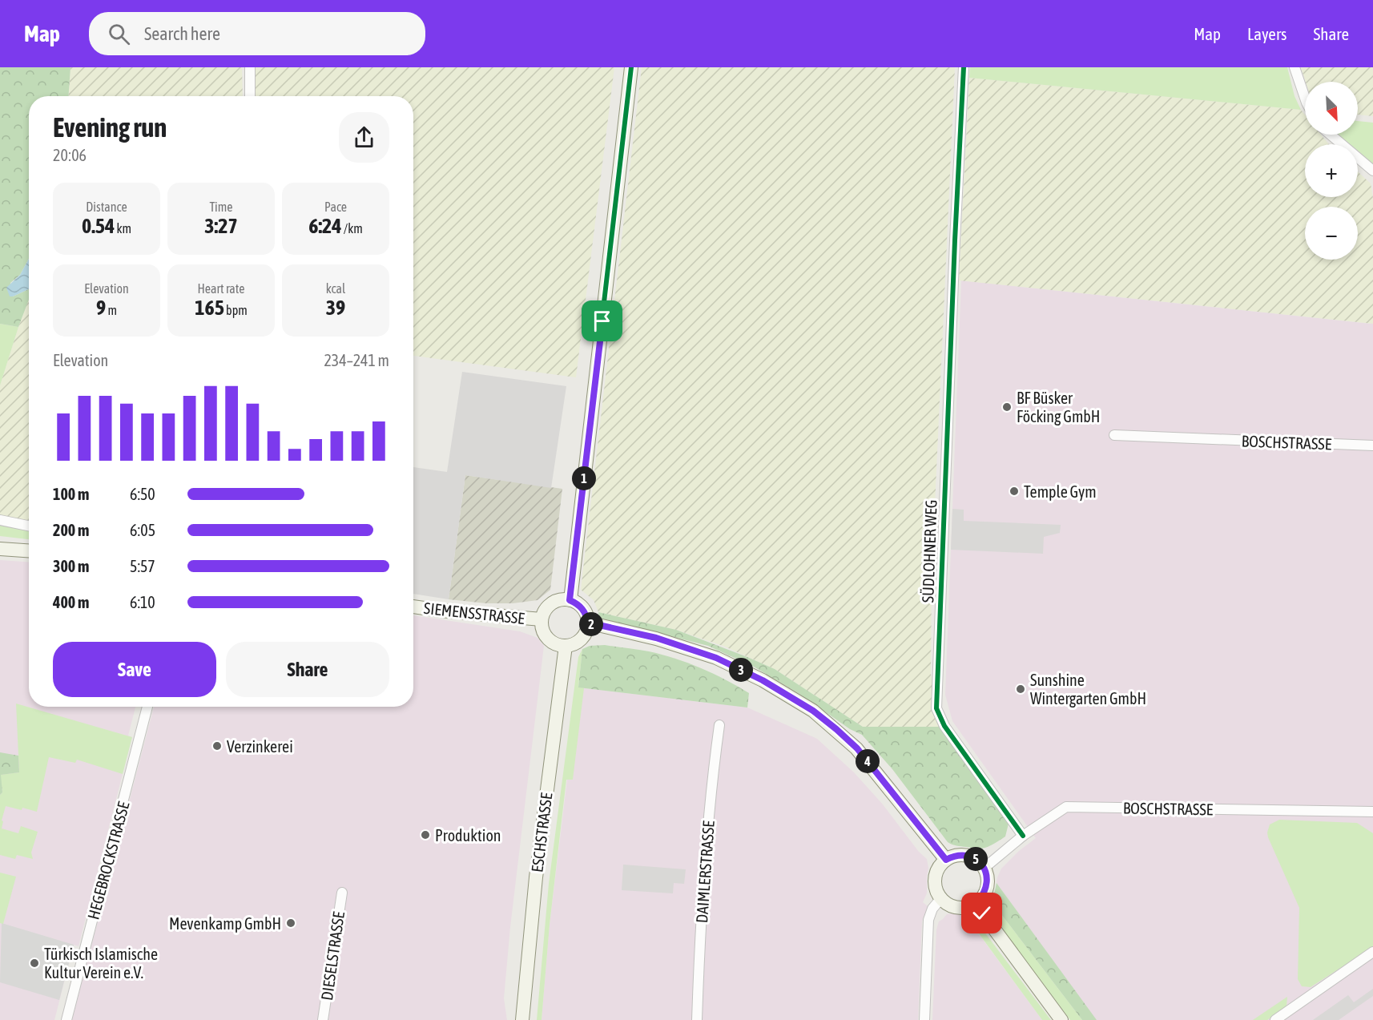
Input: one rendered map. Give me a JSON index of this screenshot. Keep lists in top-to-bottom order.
{
  "streets": {
    "main road": ["SIEMENSSTRASSE", "ESCHSTRASSE"],
    "street": [
      "BOSCHSTRASSE",
      "SÜDLOHNER WEG",
      "HEGEBROCKSTRASSE",
      "DAIMLERSTRASSE",
      "DIESELSTRASSE"
    ]
  },
  "crossings": [
    ["BOSCHSTRASSE", "SÜDLOHNER WEG"],
    ["SIEMENSSTRASSE", "ESCHSTRASSE"]
  ],
  "places": [
    "BF Büsker Föcking GmbH",
    "Temple Gym",
    "Sunshine Wintergarten GmbH",
    "Verzinkerei",
    "Produktion",
    "Mevenkamp GmbH",
    "Türkisch Islamische Kultur Verein e.V."
  ],
  "north": "bottom right",
  "page": {
    "header": "Map",
    "search": "Search here",
    "nav": ["Map", "Layers", "Share"],
    "map_buttons": ["+", "−"],
    "heading": ["Evening run", "20:06"],
    "stats": [
      ["Distance", "0.54 km"],
      ["Time", "3:27"],
      ["Pace", "6:24 /km"],
      ["Elevation", "9 m"],
      ["Heart rate", "165 bpm"],
      ["kcal", "39"]
    ],
    "chart": ["Elevation", "234–241 m"],
    "pins": [
      "1",
      "2",
      "3",
      "4",
      "5"
    ],
    "list": [
      {
        "name": "100 m",
        "note": "6:50"
      },
      {
        "name": "200 m",
        "note": "6:05"
      },
      {
        "name": "300 m",
        "note": "5:57"
      },
      {
        "name": "400 m",
        "note": "6:10"
      }
    ],
    "buttons": ["Save", "Share"]
  }
}
